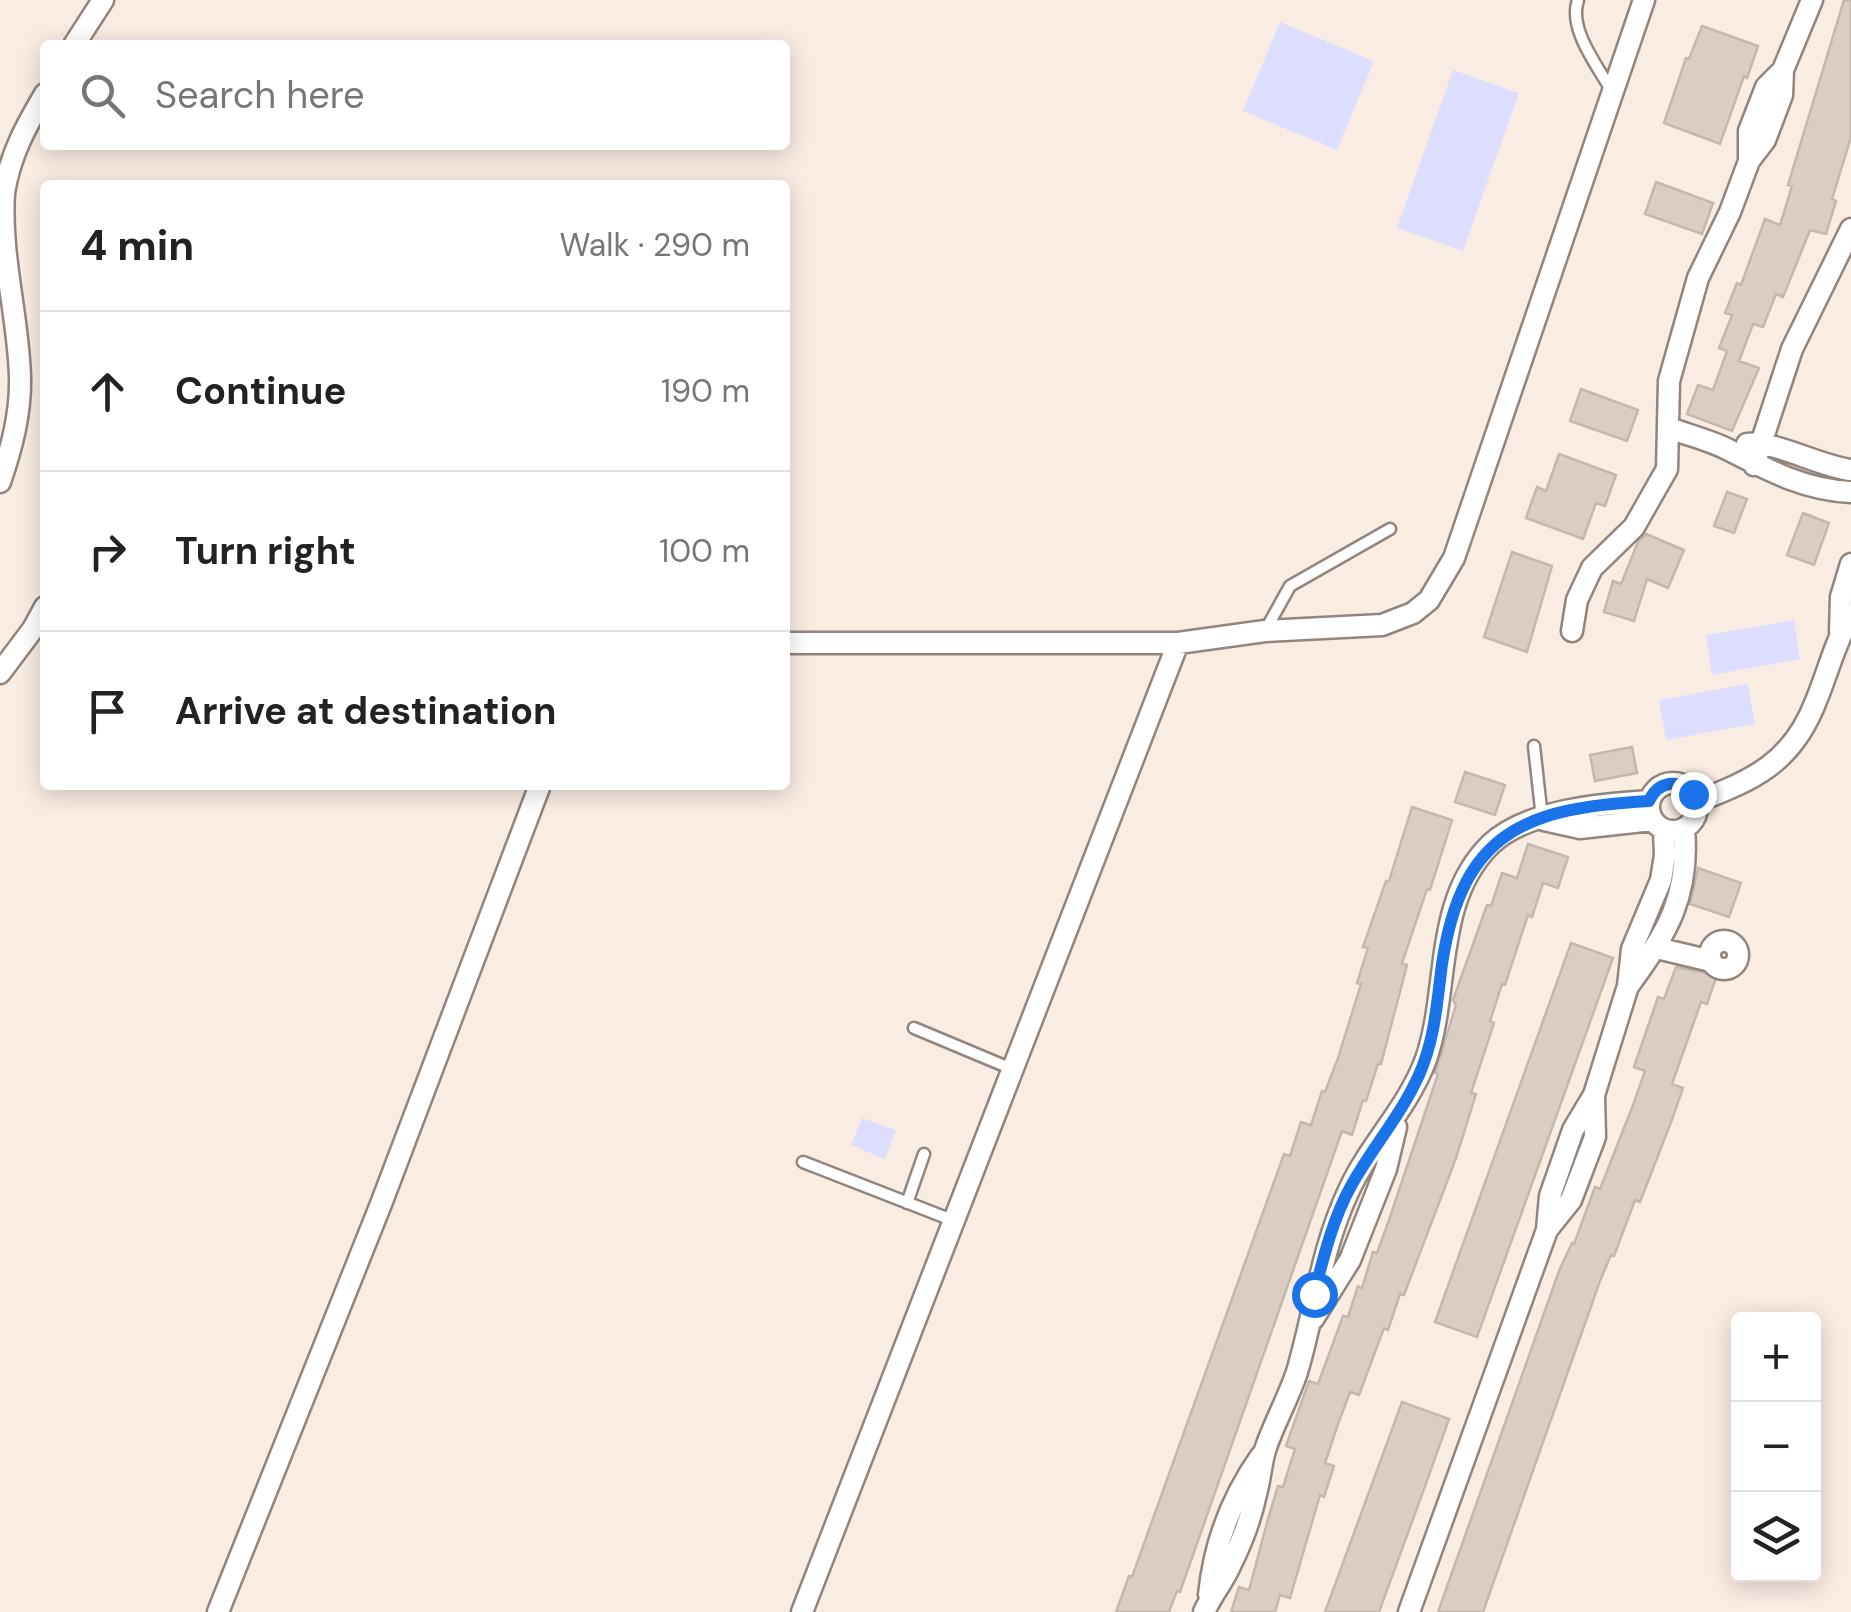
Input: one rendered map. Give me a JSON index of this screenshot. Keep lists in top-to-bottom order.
{
  "page": {
    "search": "Search here",
    "heading": ["4 min", "Walk · 290 m"],
    "list": [
      ["Continue", "190 m"],
      ["Turn right", "100 m"],
      "Arrive at destination"
    ],
    "map_buttons": ["+", "−"]
  }
}
